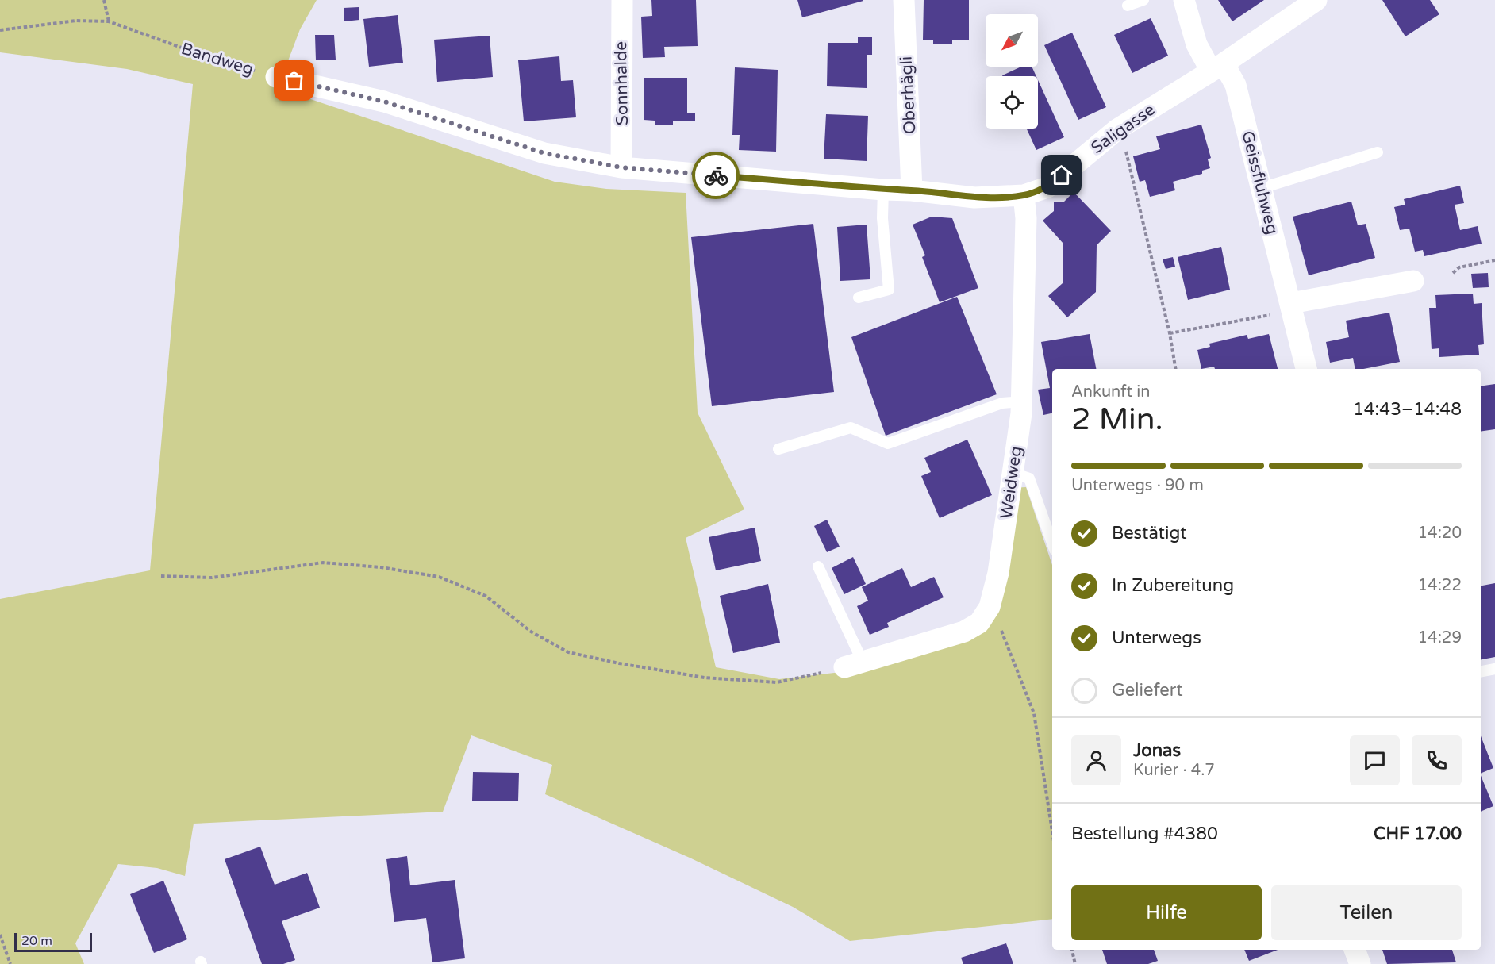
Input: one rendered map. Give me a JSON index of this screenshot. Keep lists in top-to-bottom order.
{
  "streets": {
    "street": [
      "Bandweg",
      "Sonnhalde",
      "Oberhägli",
      "Saligasse",
      "Geissfluhweg",
      "Weidweg"
    ]
  },
  "crossings": [
    ["Bandweg", "Sonnhalde"],
    ["Bandweg", "Oberhägli"],
    ["Bandweg", "Saligasse"],
    ["Oberhägli", "Saligasse"],
    ["Saligasse", "Geissfluhweg"],
    ["Saligasse", "Weidweg"]
  ],
  "scale_bar": "20 m",
  "north": "bottom left",
  "page": {
    "heading": ["2 Min.", "Ankunft in", "14:43–14:48"],
    "panel": [
      "Jonas",
      "Kurier · 4.7",
      "Bestellung #4380",
      "CHF 17.00"
    ],
    "bar": "Unterwegs · 90 m",
    "list": [
      ["Bestätigt", "14:20"],
      ["In Zubereitung", "14:22"],
      ["Unterwegs", "14:29"],
      "Geliefert"
    ],
    "buttons": ["Hilfe", "Teilen"],
    "scale": "20 m"
  }
}
